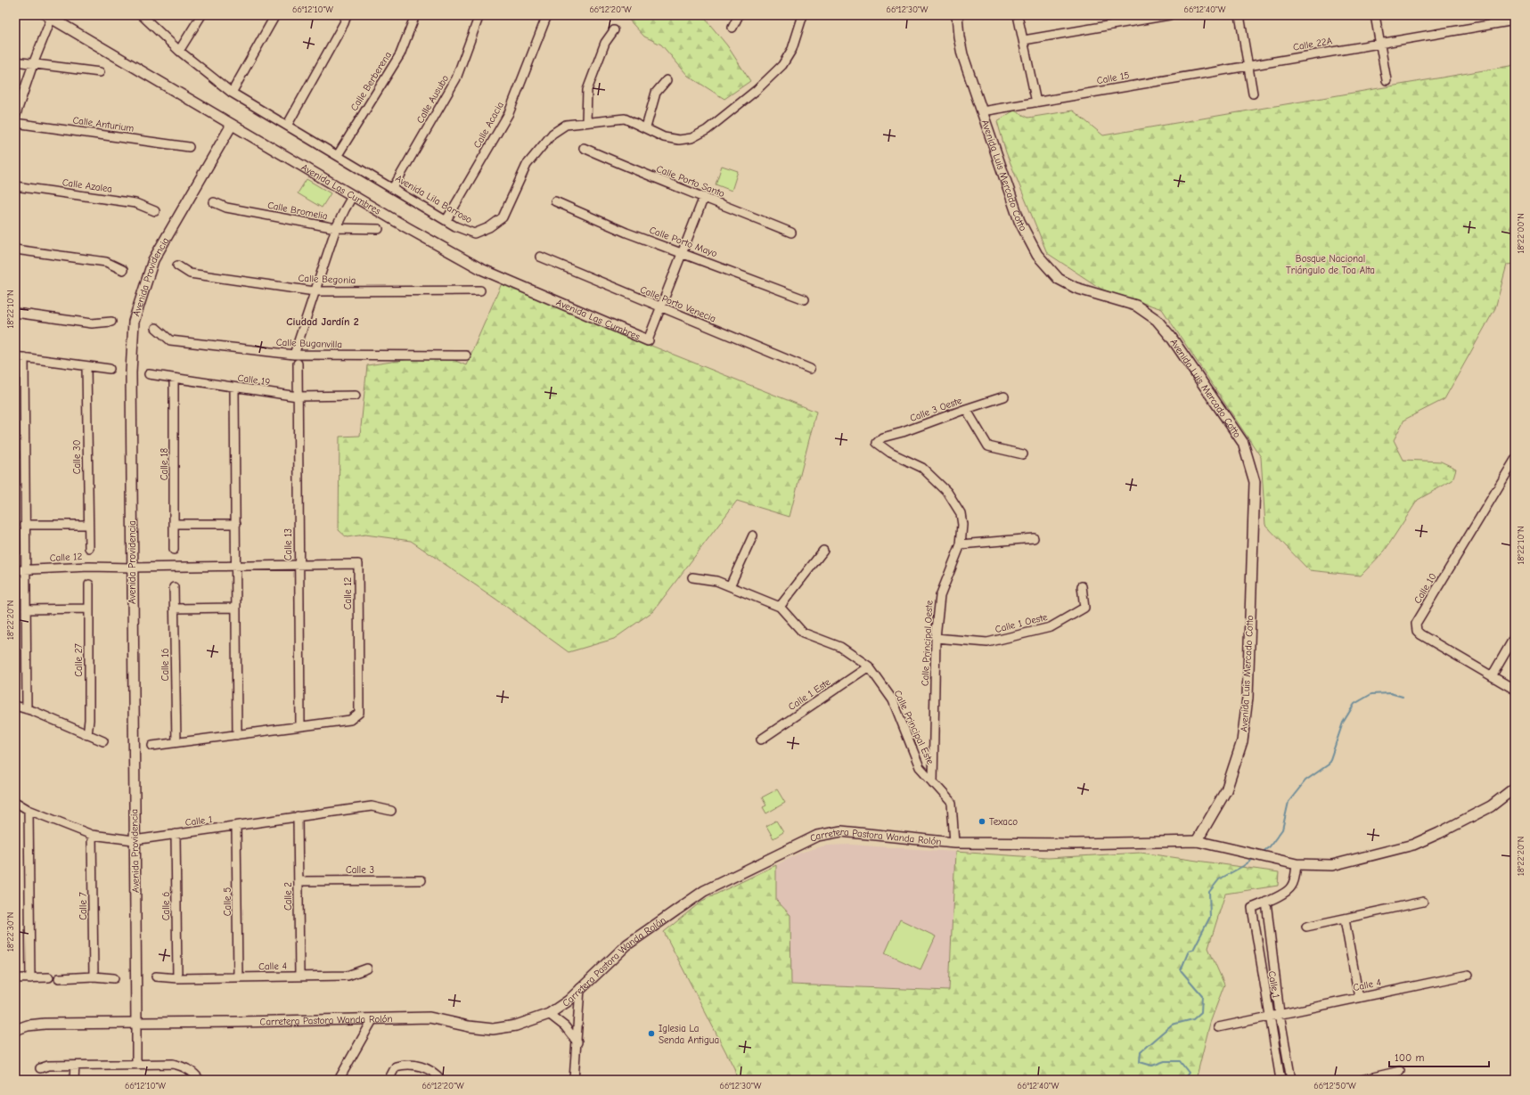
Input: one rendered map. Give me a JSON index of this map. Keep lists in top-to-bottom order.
{
  "streets": {
    "street": [
      "Calle 22A",
      "Calle 15",
      "Calle Berberena",
      "Calle Ausubo",
      "Calle Anturium",
      "Calle Acacia",
      "Avenida Luis Mercado Cotto",
      "Calle Porto Santo",
      "Calle Azalea",
      "Avenida Las Cumbres",
      "Avenida Lila Barroso",
      "Calle Bromelia",
      "Calle Porto Mayo",
      "Avenida Providencia",
      "Calle Begonia",
      "Calle Porto Venecia",
      "Calle Buganvilla",
      "Calle 19",
      "Calle 3 Oeste",
      "Calle 30",
      "Calle 18",
      "Calle 13",
      "Calle 12",
      "Calle 10",
      "Calle 1 Oeste",
      "Calle Principal Oeste",
      "Calle 27",
      "Calle 16",
      "Calle 1 Este",
      "Calle Principal Este",
      "Calle 1",
      "Carretera Pastora Wanda Rolón",
      "Calle 3",
      "Calle 2",
      "Calle 5",
      "Calle 7",
      "Calle 6",
      "Calle 4"
    ]
  },
  "crossings": [
    ["Calle 22A", "Calle 15"],
    ["Calle 15", "Avenida Luis Mercado Cotto"],
    ["Calle Berberena", "Avenida Lila Barroso"],
    ["Calle Ausubo", "Avenida Lila Barroso"],
    ["Calle Acacia", "Avenida Lila Barroso"],
    ["Avenida Luis Mercado Cotto", "Carretera Pastora Wanda Rolón"],
    ["Avenida Las Cumbres", "Avenida Providencia"],
    ["Avenida Providencia", "Calle 12"],
    ["Avenida Providencia", "Calle 1"],
    ["Avenida Providencia", "Carretera Pastora Wanda Rolón"],
    ["Calle 19", "Calle 18"],
    ["Calle 19", "Calle 13"],
    ["Calle 3 Oeste", "Calle Principal Oeste"],
    ["Calle 13", "Calle 12"],
    ["Calle 12", "Calle 16"],
    ["Calle 1 Oeste", "Calle Principal Oeste"],
    ["Calle Principal Oeste", "Calle Principal Este"],
    ["Calle 1 Este", "Calle Principal Este"],
    ["Calle Principal Este", "Carretera Pastora Wanda Rolón"],
    ["Calle 1", "Carretera Pastora Wanda Rolón"],
    ["Calle 1", "Calle 2"],
    ["Calle 1", "Calle 5"],
    ["Calle 1", "Calle 7"],
    ["Calle 1", "Calle 6"],
    ["Calle 1", "Calle 4"],
    ["Calle 3", "Calle 2"],
    ["Calle 2", "Calle 4"],
    ["Calle 5", "Calle 4"],
    ["Calle 6", "Calle 4"]
  ],
  "districts": ["Ciudad Jardín 2"],
  "parks": ["Bosque Nacional Triángulo de Toa Alta"],
  "places": ["Texaco", "Iglesia La Senda Antigua"],
  "scale_bar": "100 m",
  "coordinates": [
    "66°12'10\"W",
    "66°12'20\"W",
    "66°12'30\"W",
    "66°12'40\"W",
    "18°22'00\"N",
    "18°22'10\"N",
    "18°22'20\"N",
    "18°22'30\"N",
    "66°12'50\"W"
  ]
}
